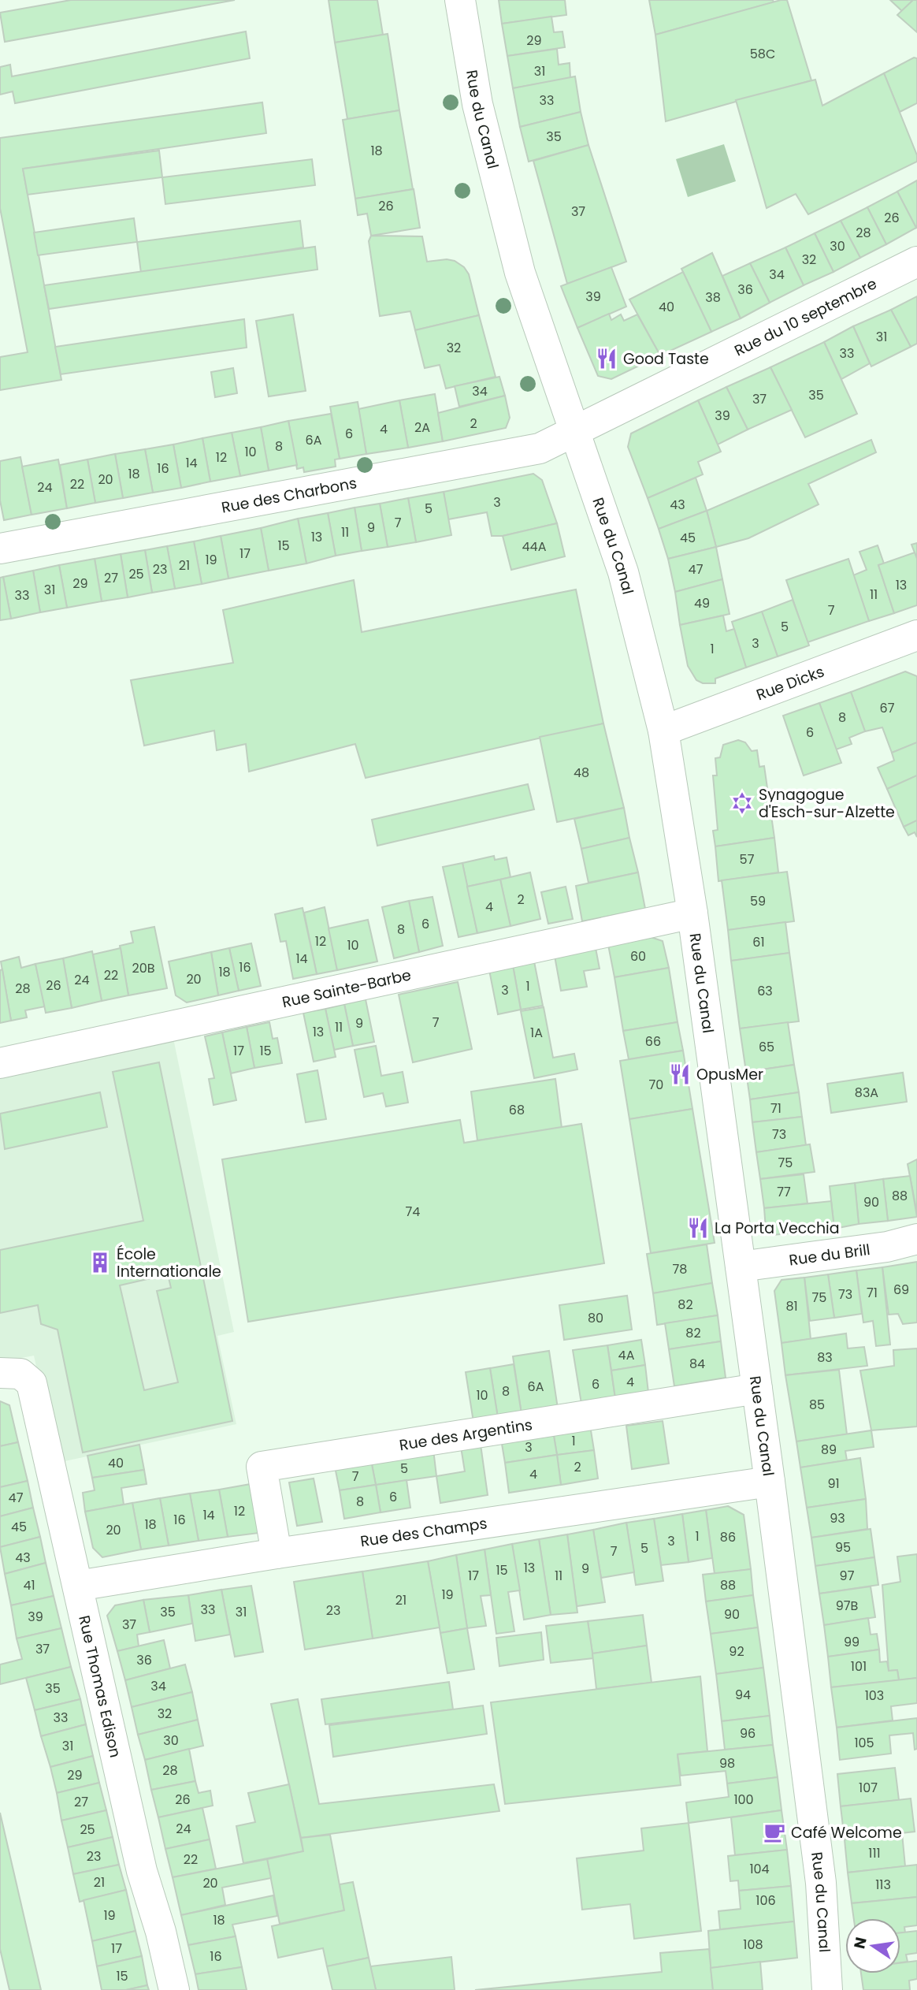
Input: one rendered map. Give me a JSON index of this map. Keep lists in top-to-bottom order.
{
  "streets": {
    "street": [
      "Rue du Canal",
      "Rue du 10 septembre",
      "Rue des Charbons",
      "Rue Dicks",
      "Rue Sainte-Barbe",
      "Rue du Brill",
      "Rue des Argentins",
      "Rue des Champs",
      "Rue Thomas Edison"
    ]
  },
  "crossings": [
    ["Rue du Canal", "Rue du 10 septembre"],
    ["Rue du Canal", "Rue des Charbons"],
    ["Rue du Canal", "Rue Dicks"],
    ["Rue du Canal", "Rue Sainte-Barbe"],
    ["Rue du Canal", "Rue du Brill"],
    ["Rue du Canal", "Rue des Argentins"],
    ["Rue du Canal", "Rue des Champs"],
    ["Rue du 10 septembre", "Rue des Charbons"],
    ["Rue des Argentins", "Rue des Champs"],
    ["Rue des Champs", "Rue Thomas Edison"]
  ],
  "places": {
    "restaurant": ["Good Taste", "OpusMer", "La Porta Vecchia"],
    "synagogue": ["Synagogue d'Esch-sur-Alzette"],
    "building": ["École Internationale"],
    "cafe": ["Café Welcome"]
  },
  "house_numbers": [
    "29",
    "58C",
    "31",
    "33",
    "35",
    "18",
    "26",
    "37",
    "26",
    "28",
    "30",
    "32",
    "34",
    "36",
    "39",
    "38",
    "40",
    "31",
    "32",
    "33",
    "34",
    "35",
    "37",
    "39",
    "2",
    "2A",
    "4",
    "6",
    "6A",
    "8",
    "10",
    "12",
    "14",
    "16",
    "18",
    "20",
    "22",
    "24",
    "3",
    "43",
    "5",
    "7",
    "9",
    "11",
    "13",
    "45",
    "15",
    "44A",
    "17",
    "19",
    "21",
    "23",
    "47",
    "25",
    "27",
    "29",
    "13",
    "31",
    "11",
    "33",
    "49",
    "7",
    "5",
    "3",
    "1",
    "67",
    "8",
    "6",
    "48",
    "57",
    "2",
    "59",
    "4",
    "6",
    "8",
    "12",
    "61",
    "10",
    "60",
    "14",
    "16",
    "20B",
    "18",
    "22",
    "20",
    "24",
    "26",
    "1",
    "28",
    "3",
    "63",
    "7",
    "9",
    "11",
    "13",
    "1A",
    "66",
    "65",
    "17",
    "15",
    "70",
    "83A",
    "71",
    "68",
    "73",
    "75",
    "77",
    "88",
    "90",
    "74",
    "78",
    "69",
    "71",
    "73",
    "75",
    "82",
    "81",
    "80",
    "82",
    "4A",
    "83",
    "84",
    "4",
    "6",
    "6A",
    "8",
    "10",
    "85",
    "1",
    "3",
    "89",
    "40",
    "2",
    "5",
    "4",
    "7",
    "91",
    "6",
    "47",
    "8",
    "12",
    "14",
    "93",
    "16",
    "18",
    "45",
    "20",
    "1",
    "86",
    "3",
    "95",
    "5",
    "7",
    "43",
    "13",
    "9",
    "15",
    "17",
    "11",
    "97",
    "41",
    "88",
    "19",
    "21",
    "97B",
    "33",
    "23",
    "35",
    "31",
    "90",
    "39",
    "37",
    "99",
    "37",
    "92",
    "36",
    "101",
    "34",
    "35",
    "94",
    "103",
    "32",
    "33",
    "96",
    "30",
    "105",
    "31",
    "98",
    "28",
    "29",
    "107",
    "26",
    "100",
    "27",
    "24",
    "25",
    "111",
    "23",
    "22",
    "104",
    "21",
    "20",
    "113",
    "106",
    "19",
    "18",
    "108",
    "17",
    "16",
    "15"
  ],
  "north": "left"
}
